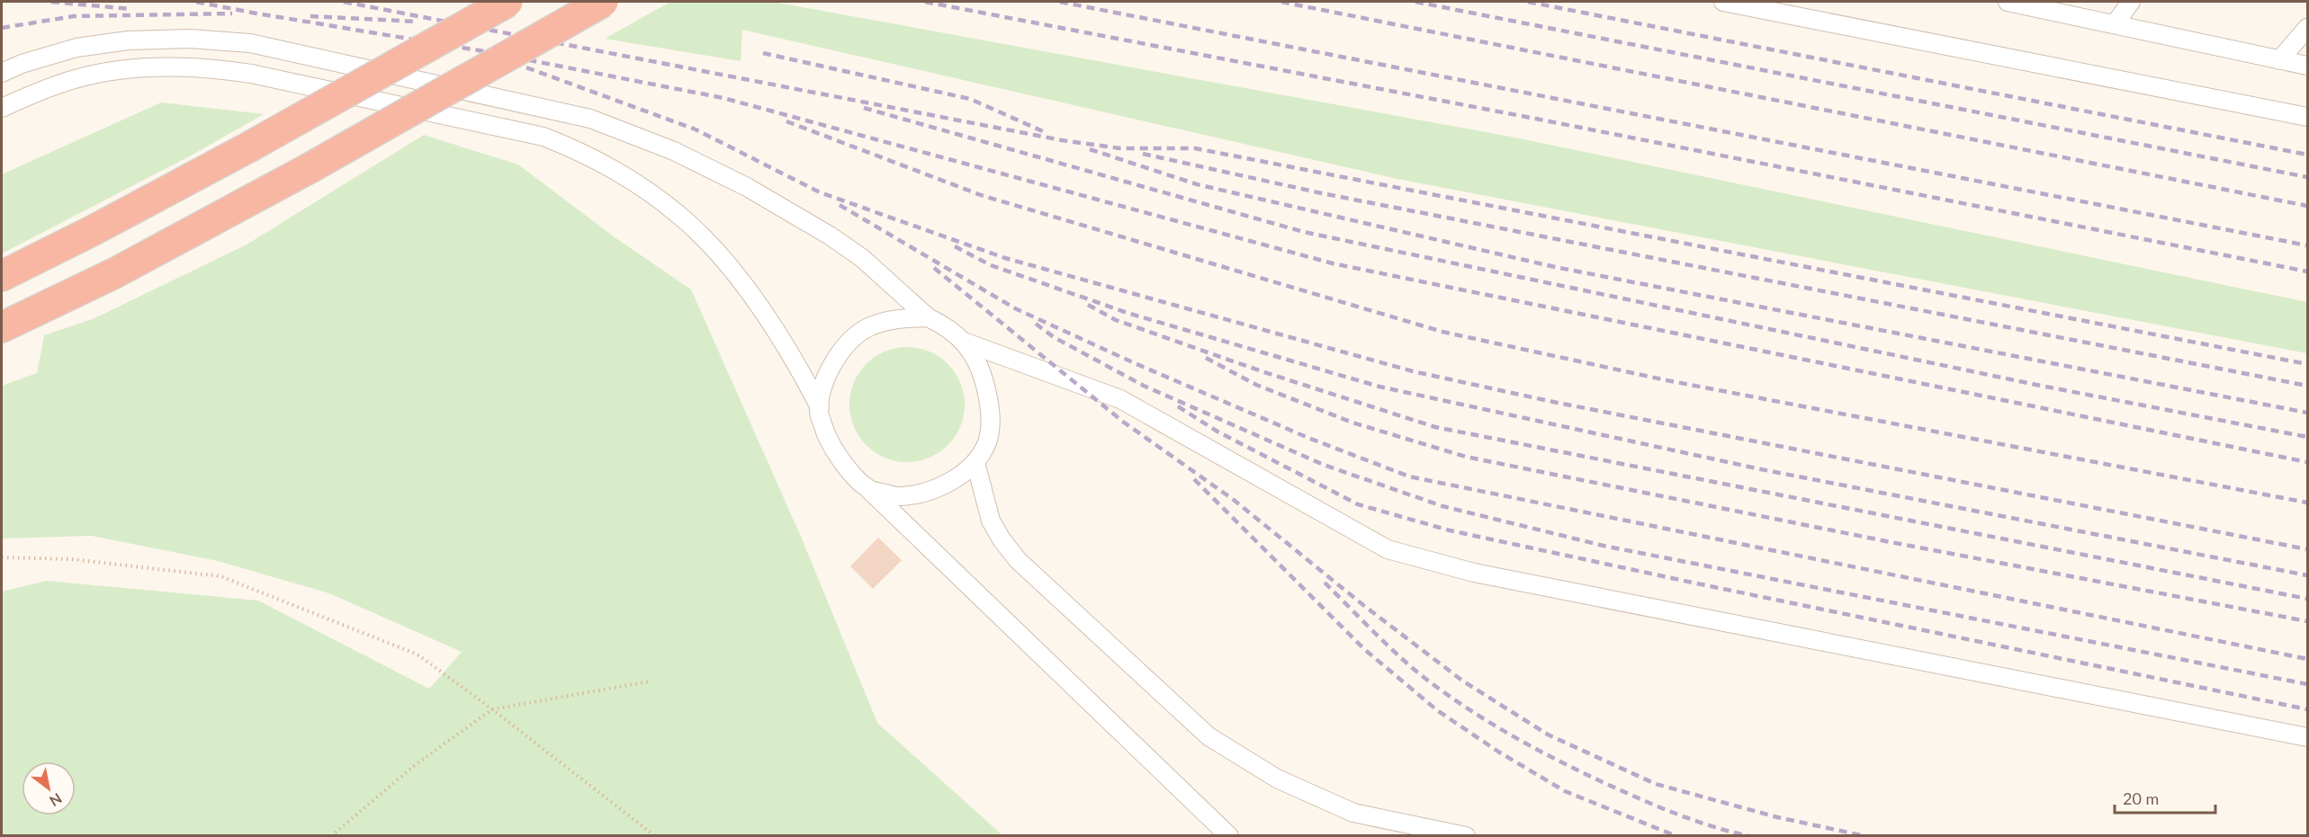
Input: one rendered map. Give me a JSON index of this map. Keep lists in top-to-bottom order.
{
  "scale_bar": "20 m",
  "north": "bottom right"
}
